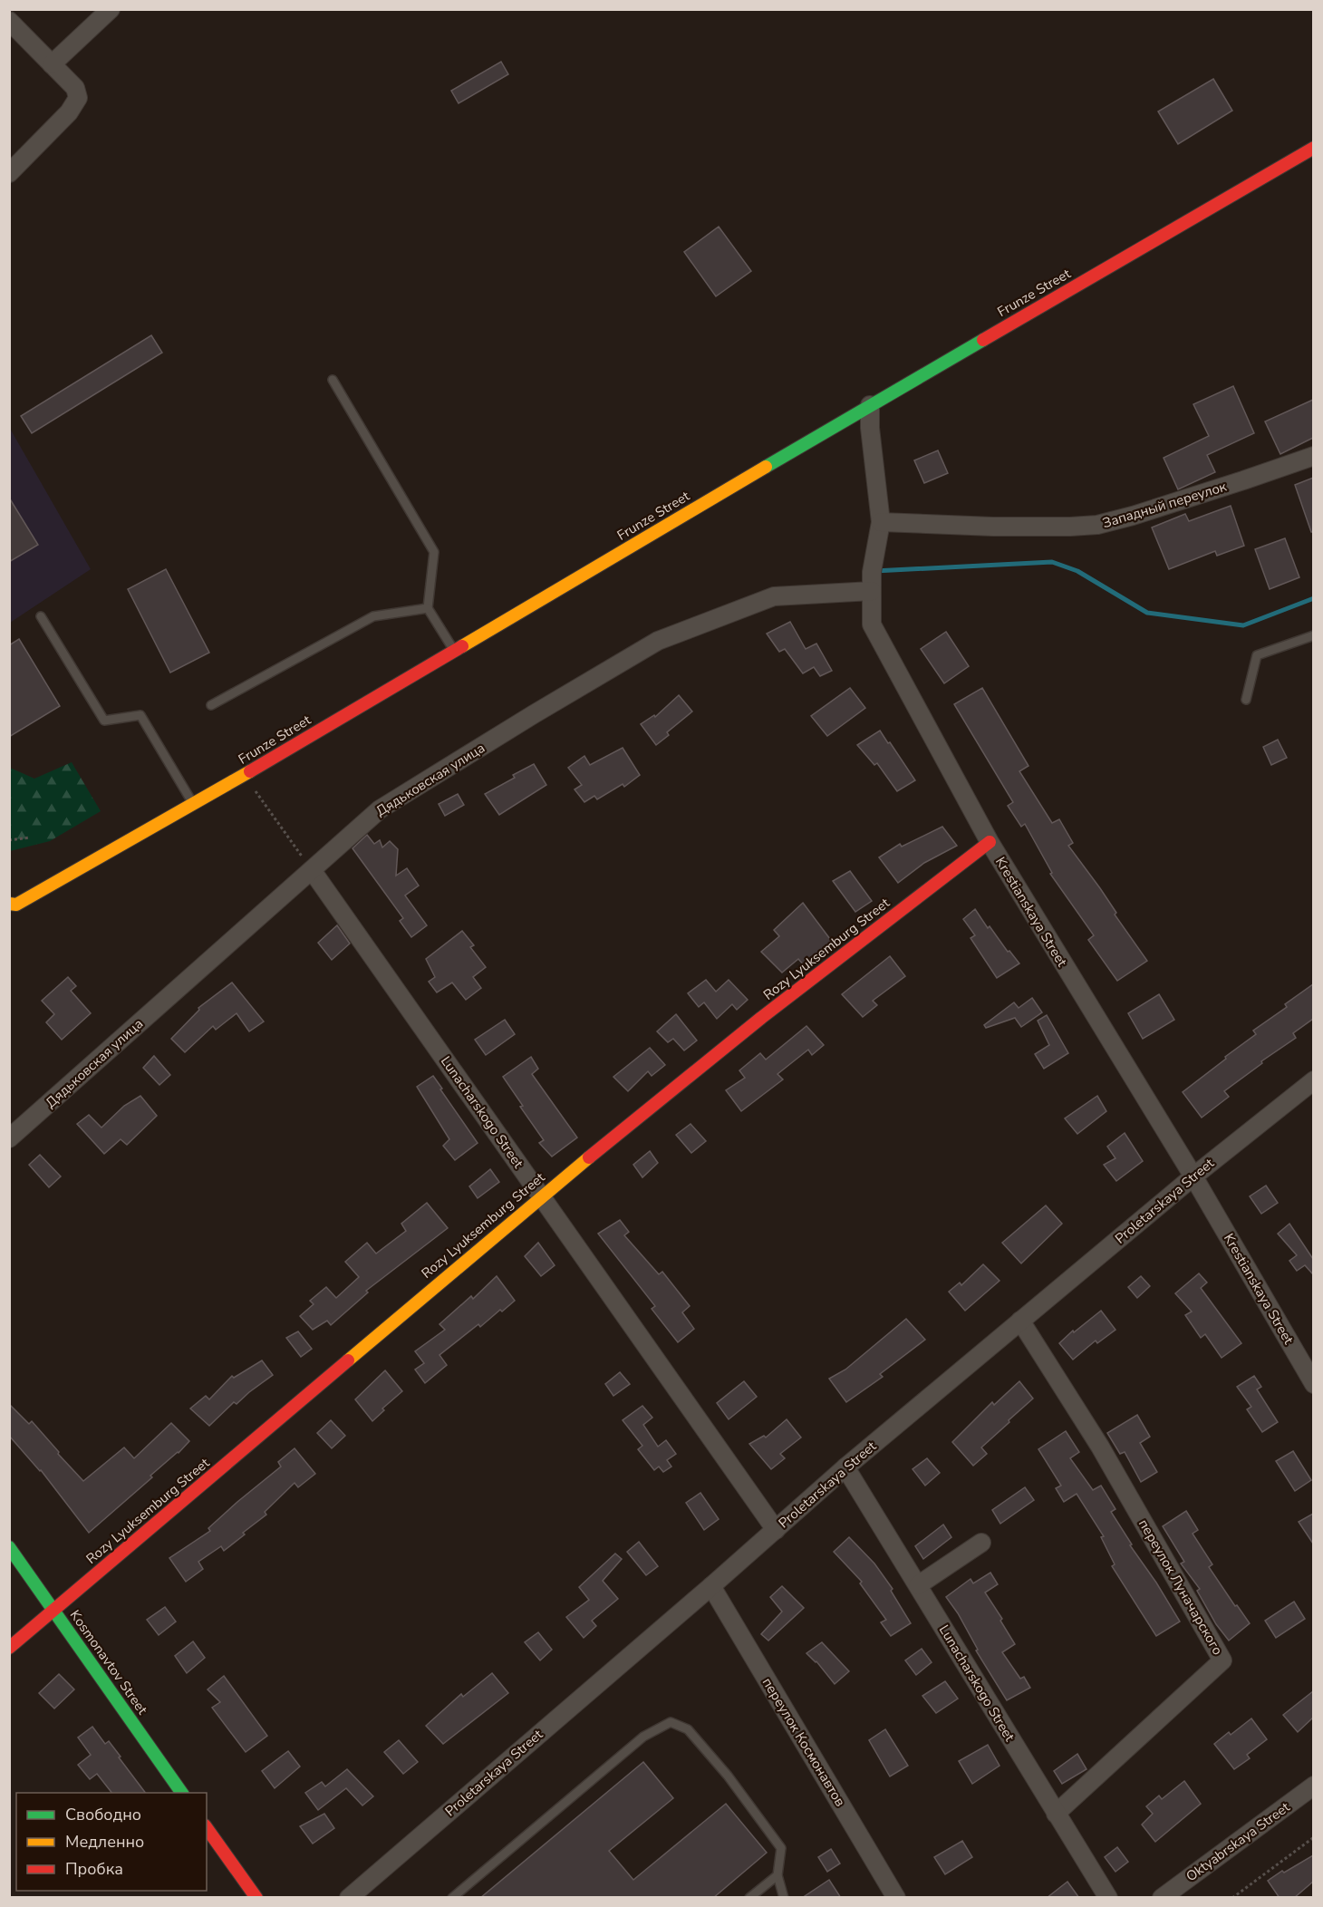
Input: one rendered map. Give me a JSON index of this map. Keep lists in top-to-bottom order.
{
  "streets": {
    "street": [
      "Frunze Street",
      "Западный переулок",
      "Дядьковская улица",
      "Krestianskaya Street",
      "Rozy Lyuksemburg Street",
      "Lunacharskogo Street",
      "Proletarskaya Street",
      "переулок Луначарского",
      "Kosmonavtov Street",
      "переулок Космонавтов",
      "Oktyabrskaya Street"
    ]
  },
  "crossings": [
    ["Frunze Street", "Krestianskaya Street"],
    ["Западный переулок", "Krestianskaya Street"],
    ["Дядьковская улица", "Krestianskaya Street"],
    ["Дядьковская улица", "Lunacharskogo Street"],
    ["Krestianskaya Street", "Rozy Lyuksemburg Street"],
    ["Krestianskaya Street", "Proletarskaya Street"],
    ["Rozy Lyuksemburg Street", "Lunacharskogo Street"],
    ["Rozy Lyuksemburg Street", "Kosmonavtov Street"],
    ["Lunacharskogo Street", "Proletarskaya Street"],
    ["Lunacharskogo Street", "переулок Луначарского"],
    ["Proletarskaya Street", "переулок Луначарского"],
    ["Proletarskaya Street", "переулок Космонавтов"]
  ],
  "legend": ["Свободно", "Медленно", "Пробка"]
}
